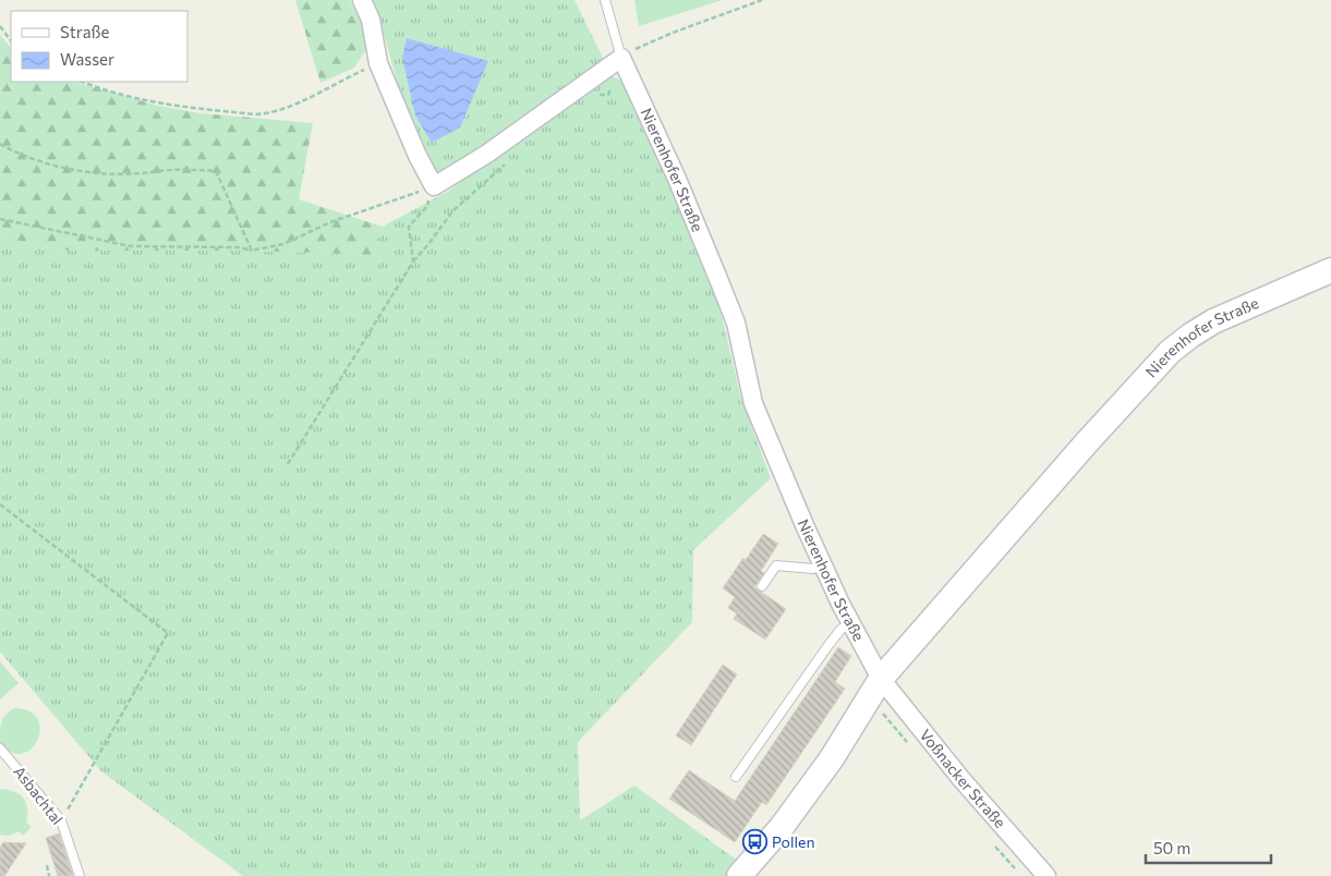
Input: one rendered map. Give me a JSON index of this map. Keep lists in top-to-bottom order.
{
  "streets": {
    "street": ["Nierenhofer Straße", "Voßnacker Straße"],
    "lane": ["Asbachtal"]
  },
  "crossings": [
    ["Nierenhofer Straße", "Voßnacker Straße"]
  ],
  "places": {
    "bus stop": ["Pollen"]
  },
  "legend": ["Straße", "Wasser"],
  "scale_bar": "50 m"
}
